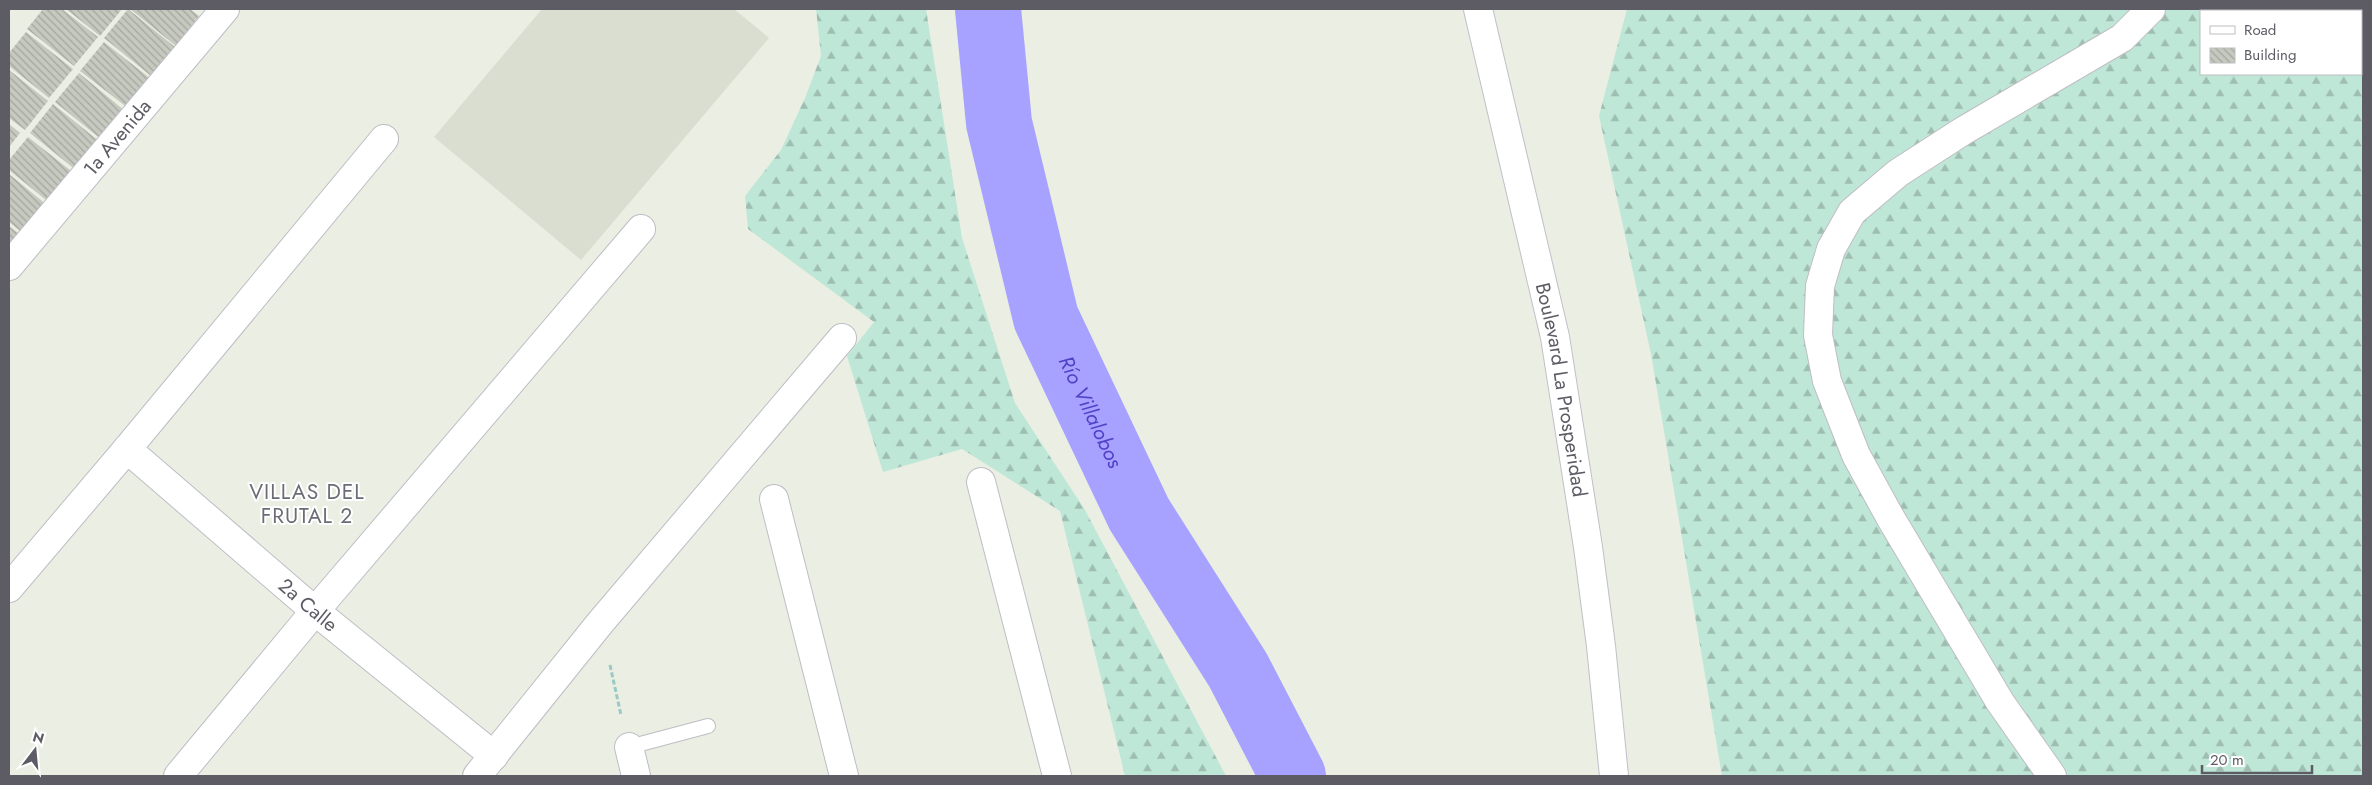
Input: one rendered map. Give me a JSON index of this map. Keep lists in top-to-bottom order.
{
  "streets": {
    "street": ["1a Avenida", "Boulevard La Prosperidad", "2a Calle"]
  },
  "districts": ["VILLAS DEL FRUTAL 2"],
  "water": ["Río Villalobos"],
  "legend": ["Road", "Building"],
  "scale_bar": "20 m",
  "north": "top"
}
